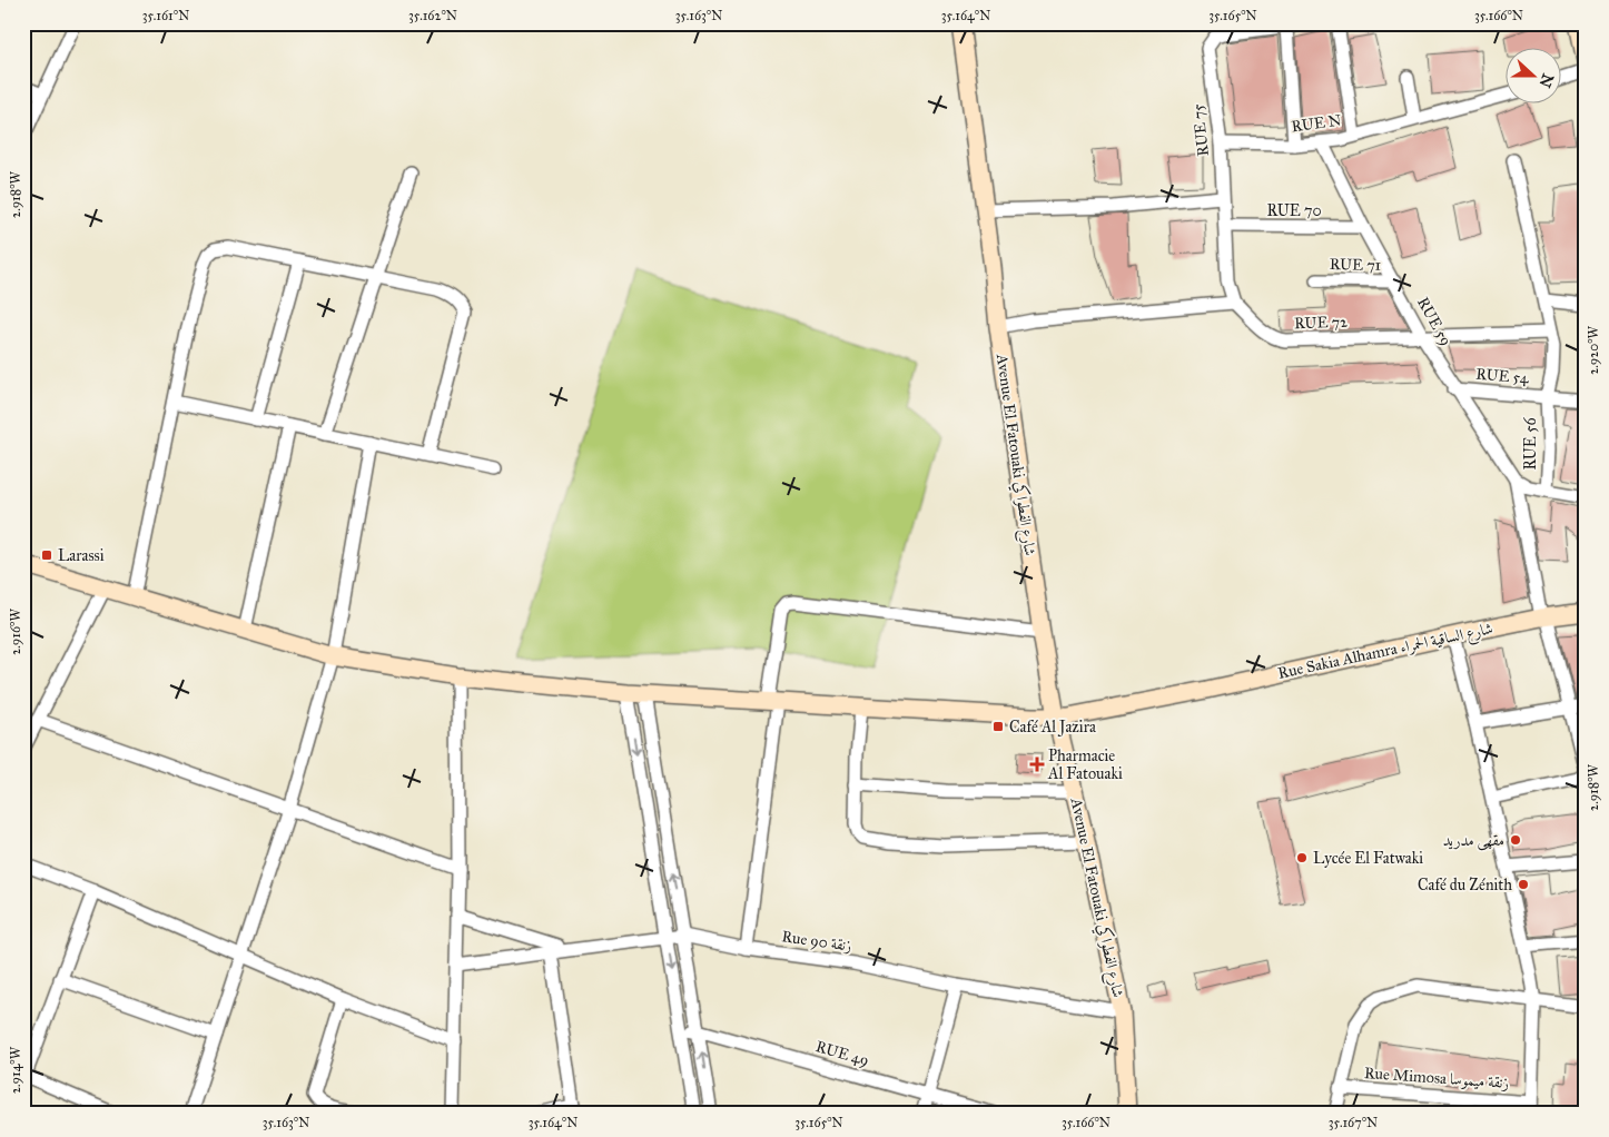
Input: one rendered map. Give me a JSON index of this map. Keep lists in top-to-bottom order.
{
  "streets": {
    "street": [
      "RUE N",
      "RUE 75",
      "RUE 70",
      "RUE 71",
      "RUE 59",
      "RUE 72",
      "RUE 54",
      "RUE 56",
      "Avenue El Fatouaki شارع الفطواكي",
      "Rue Sakia Alhamra شارع الساقية الحمراء",
      "Rue 90 زنقة",
      "RUE 49",
      "Rue Mimosa زنقة ميموسا"
    ]
  },
  "crossings": [
    ["RUE N", "RUE 75"],
    ["RUE N", "RUE 59"],
    ["RUE 75", "RUE 70"],
    ["RUE 75", "RUE 72"],
    ["RUE 70", "RUE 59"],
    ["RUE 71", "RUE 59"],
    ["RUE 59", "RUE 72"],
    ["RUE 59", "RUE 54"],
    ["RUE 72", "RUE 56"],
    ["RUE 54", "RUE 56"],
    ["Avenue El Fatouaki شارع الفطواكي", "Rue Sakia Alhamra شارع الساقية الحمراء"],
    ["Avenue El Fatouaki شارع الفطواكي", "Rue 90 زنقة"]
  ],
  "places": {
    "transit": ["Larassi", "Café Al Jazira"],
    "health": ["Pharmacie Al Fatouaki"],
    "other": ["مقهى مدريد", "Lycée El Fatwaki", "Café du Zénith"]
  },
  "north": "right",
  "coordinates": [
    "35.161°N",
    "35.162°N",
    "35.163°N",
    "35.164°N",
    "35.165°N",
    "35.166°N",
    "2.918°W",
    "2.920°W",
    "2.916°W",
    "2.914°W",
    "35.167°N"
  ]
}
